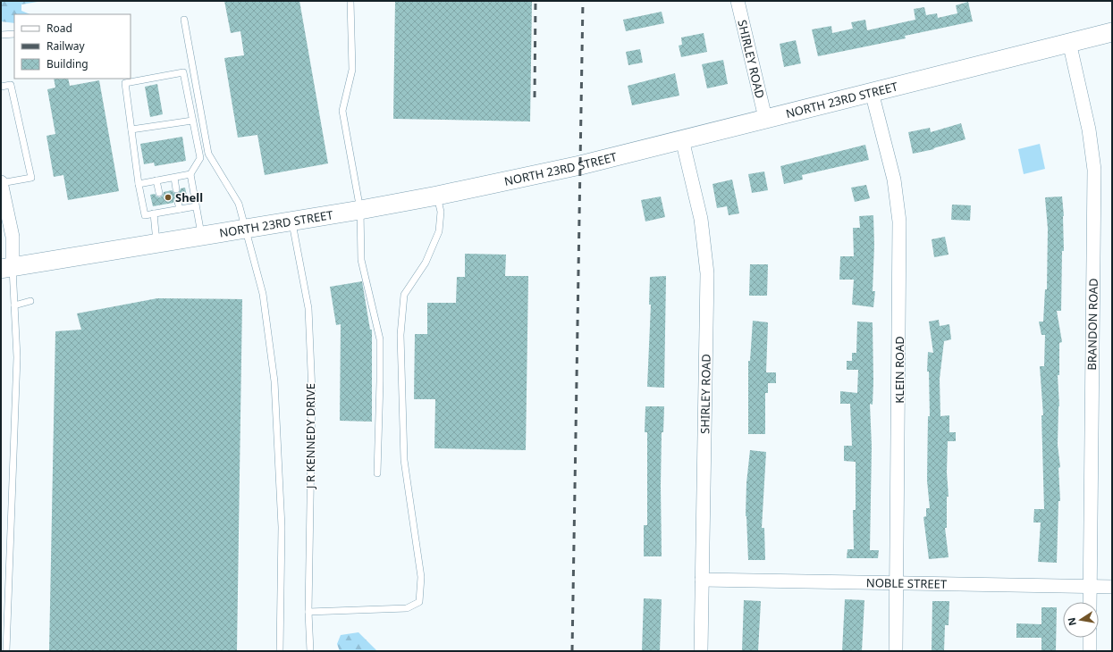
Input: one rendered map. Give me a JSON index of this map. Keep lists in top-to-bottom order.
{
  "streets": {
    "main road": ["NORTH 23RD STREET"],
    "street": [
      "SHIRLEY ROAD",
      "BRANDON ROAD",
      "KLEIN ROAD",
      "NOBLE STREET"
    ],
    "lane": ["J R KENNEDY DRIVE"]
  },
  "crossings": [
    ["SHIRLEY ROAD", "NORTH 23RD STREET"],
    ["SHIRLEY ROAD", "NOBLE STREET"],
    ["NORTH 23RD STREET", "BRANDON ROAD"],
    ["NORTH 23RD STREET", "KLEIN ROAD"],
    ["NORTH 23RD STREET", "J R KENNEDY DRIVE"],
    ["BRANDON ROAD", "NOBLE STREET"],
    ["KLEIN ROAD", "NOBLE STREET"]
  ],
  "places": ["Shell"],
  "legend": ["Road", "Railway", "Building"],
  "north": "left"
}
